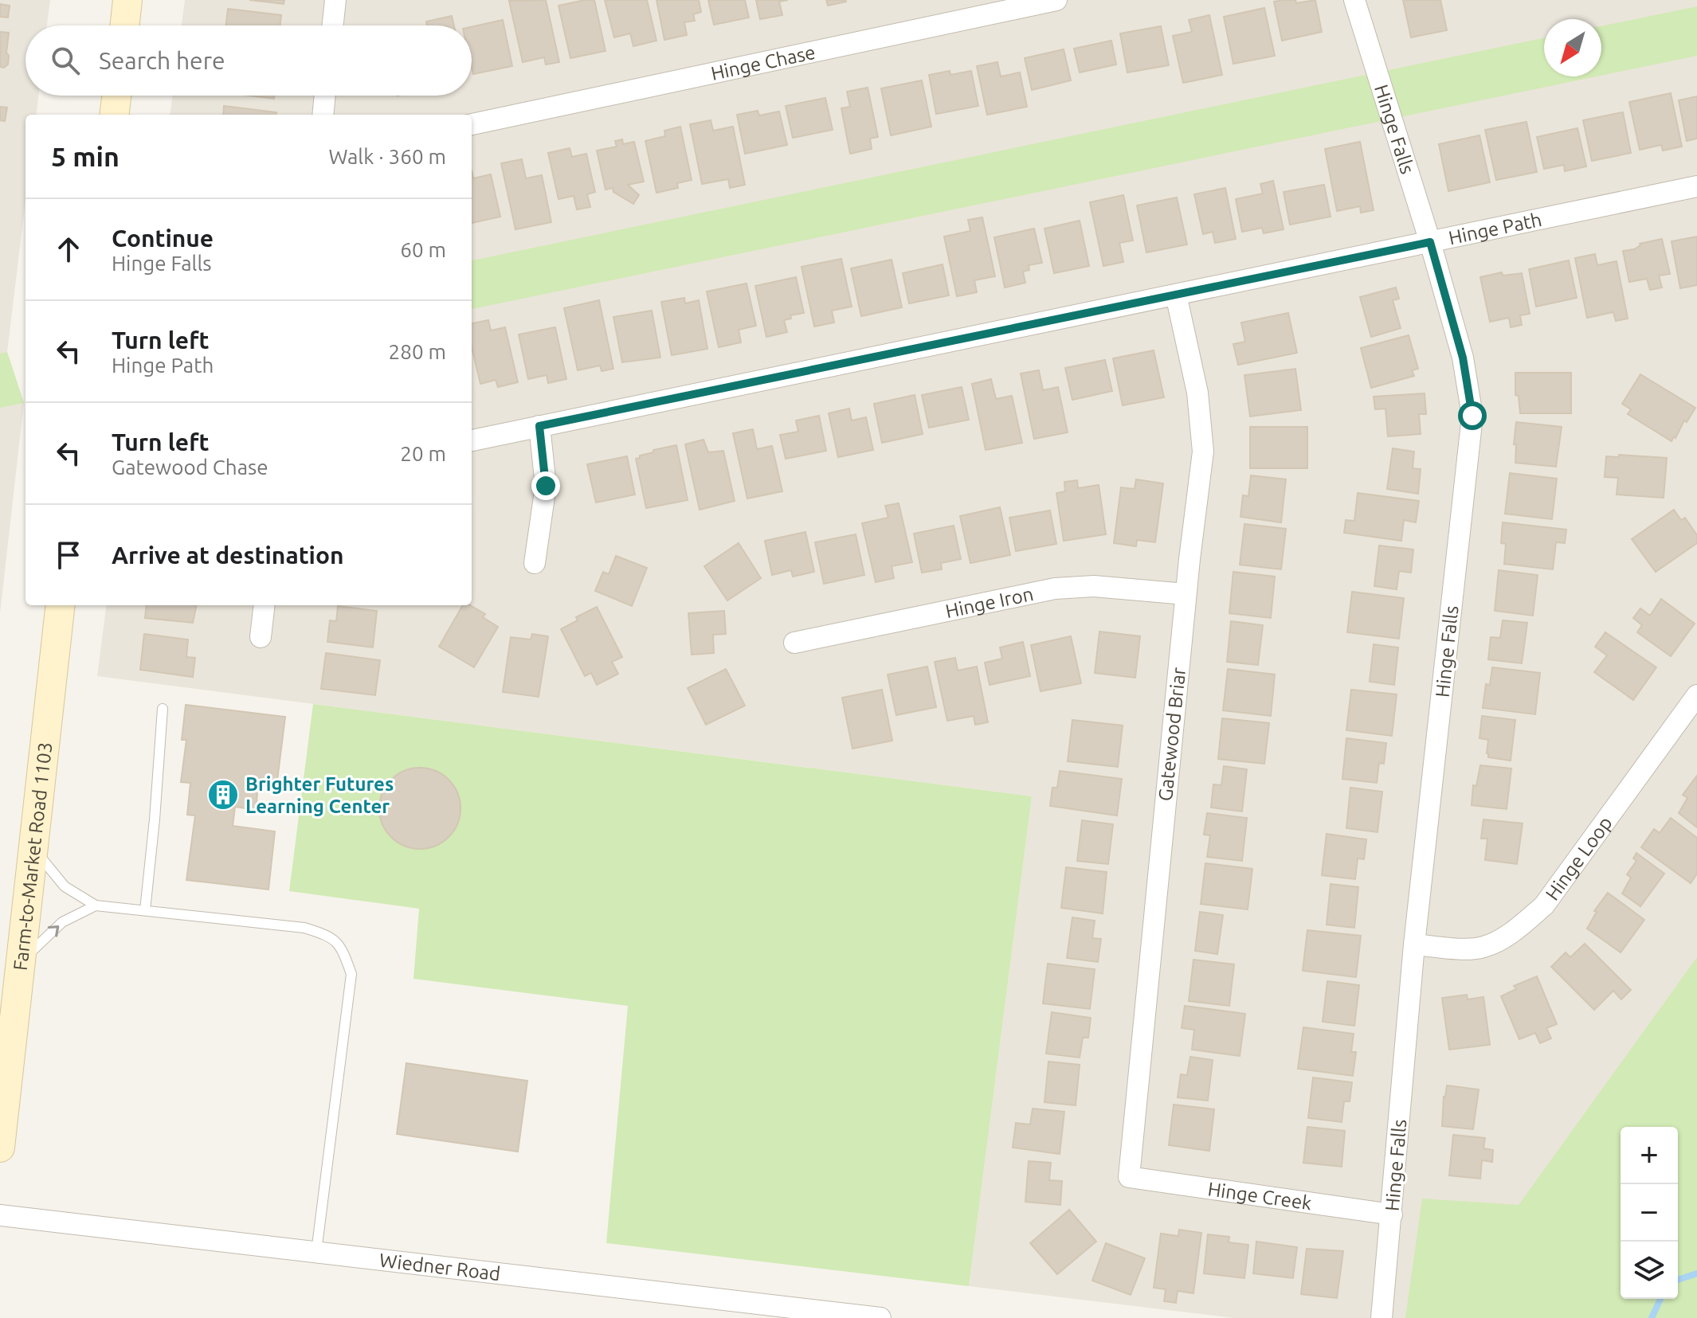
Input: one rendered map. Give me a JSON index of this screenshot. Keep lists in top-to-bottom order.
{
  "streets": {
    "main road": ["Farm-to-Market Road 1103"],
    "street": [
      "Hinge Chase",
      "Hinge Falls",
      "Hinge Path",
      "Hinge Iron",
      "Gatewood Briar",
      "Hinge Loop",
      "Hinge Creek",
      "Wiedner Road"
    ]
  },
  "crossings": [
    ["Hinge Falls", "Hinge Path"],
    ["Hinge Falls", "Hinge Loop"],
    ["Hinge Falls", "Hinge Creek"],
    ["Hinge Path", "Gatewood Briar"],
    ["Hinge Iron", "Gatewood Briar"],
    ["Gatewood Briar", "Hinge Creek"]
  ],
  "places": {
    "building": ["Brighter Futures Learning Center"]
  },
  "north": "bottom left",
  "page": {
    "search": "Search here",
    "heading": ["5 min", "Walk · 360 m"],
    "list": [
      ["Continue", "Hinge Falls", "60 m"],
      ["Turn left", "Hinge Path", "280 m"],
      ["Turn left", "Gatewood Chase", "20 m"],
      "Arrive at destination"
    ],
    "map_buttons": ["+", "−"]
  }
}
